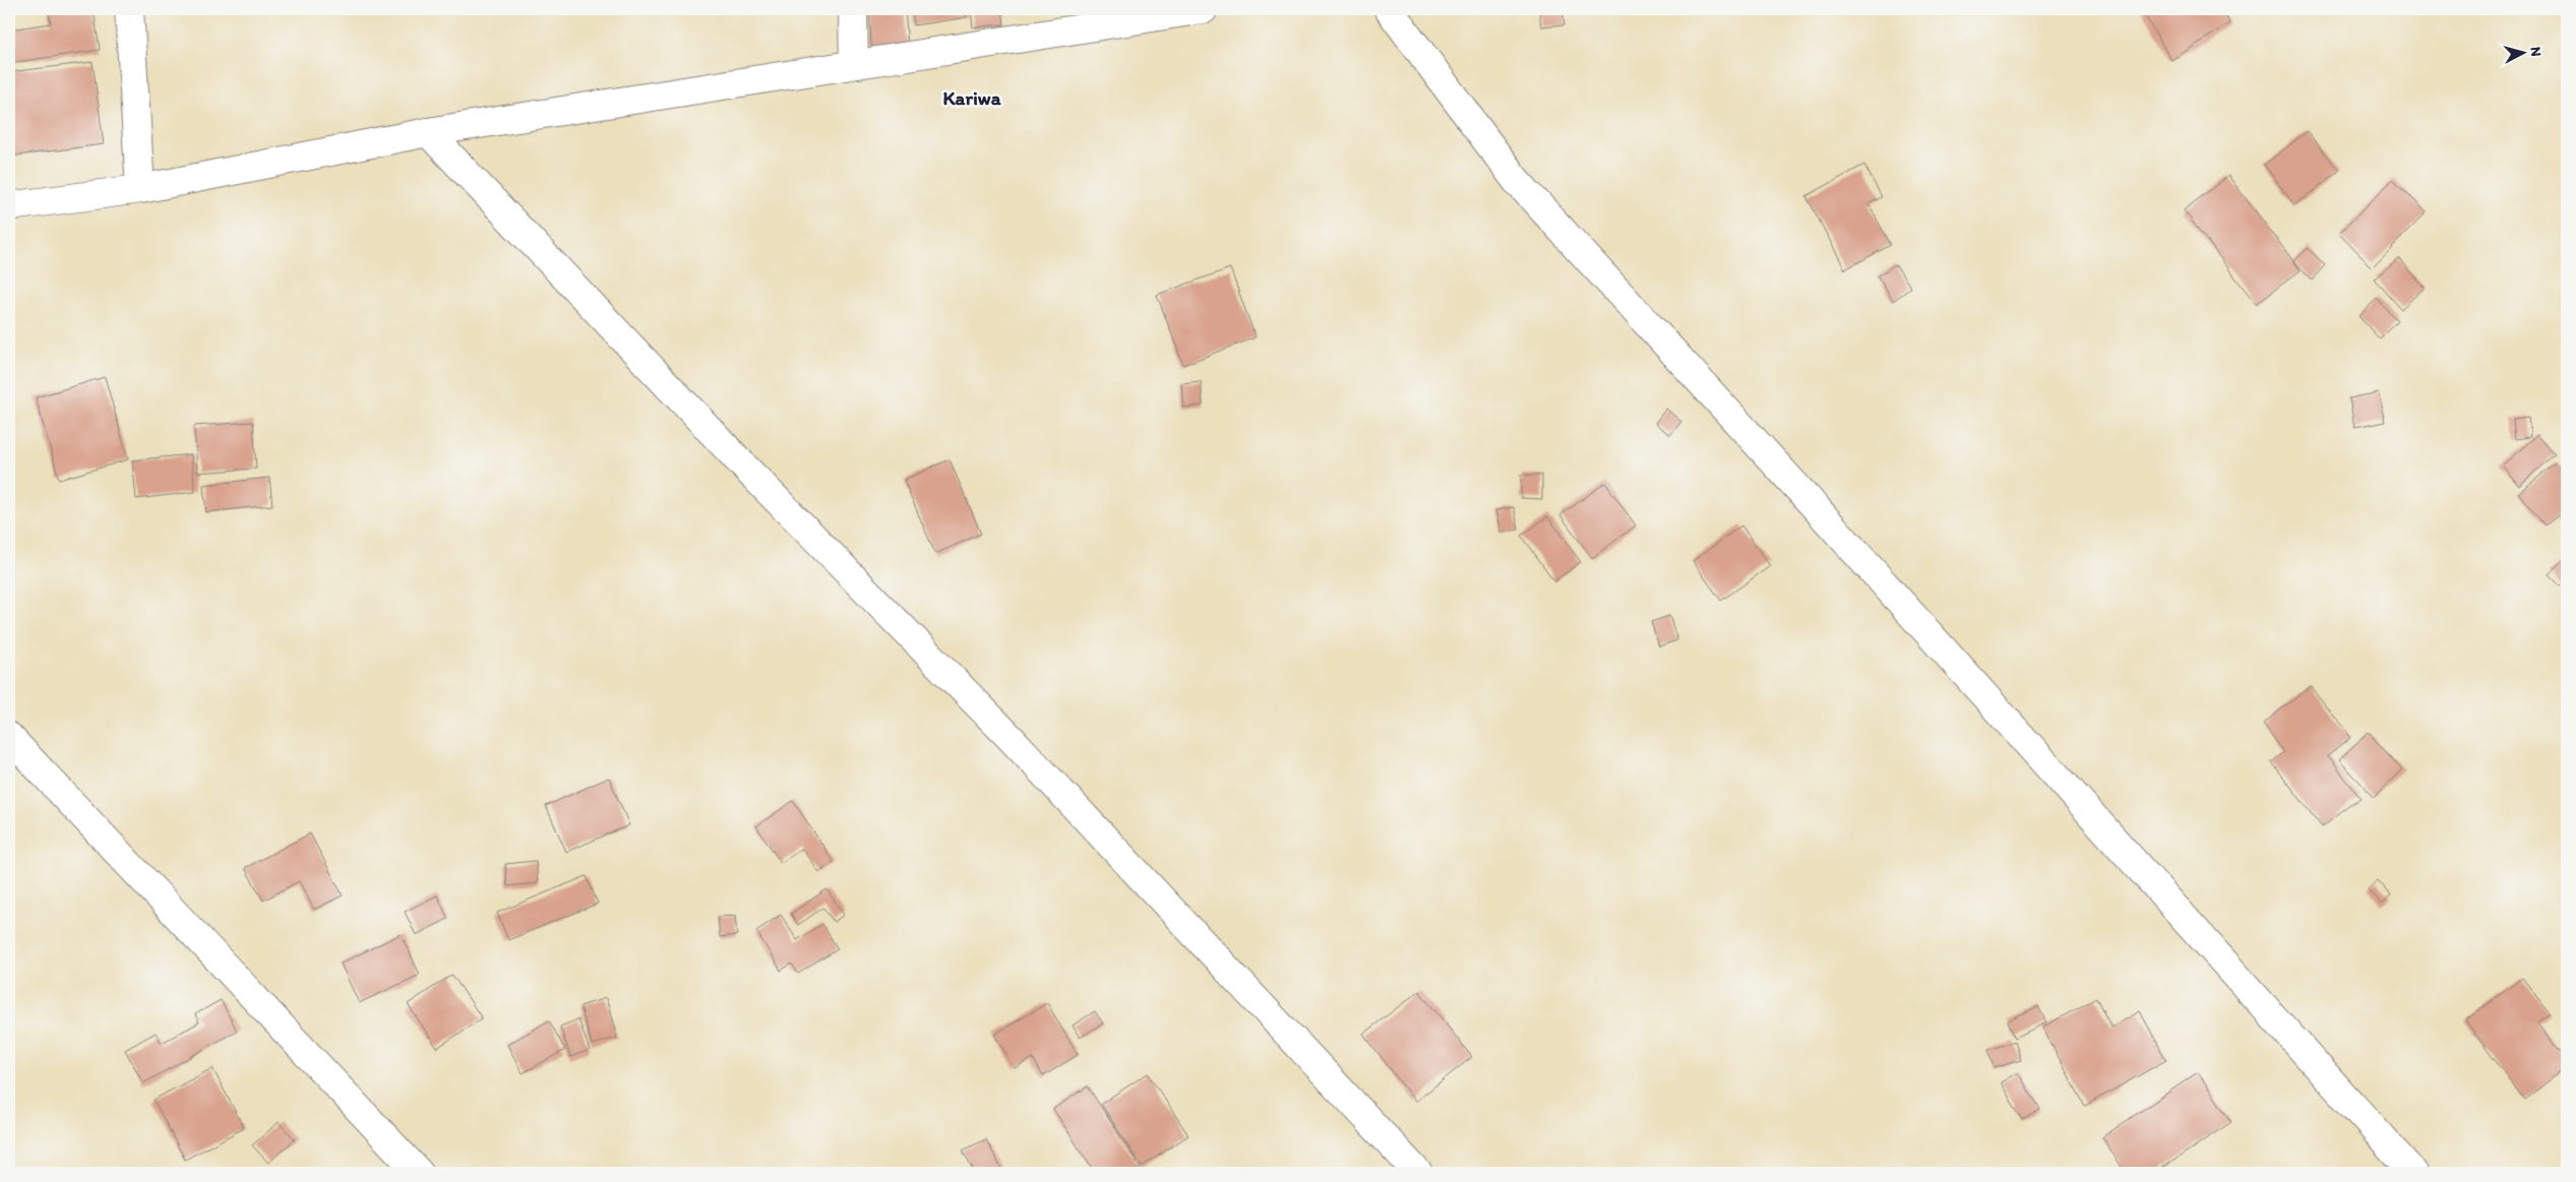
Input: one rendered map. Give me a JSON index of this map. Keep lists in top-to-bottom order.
{
  "districts": ["Kariwa"],
  "north": "right"
}
